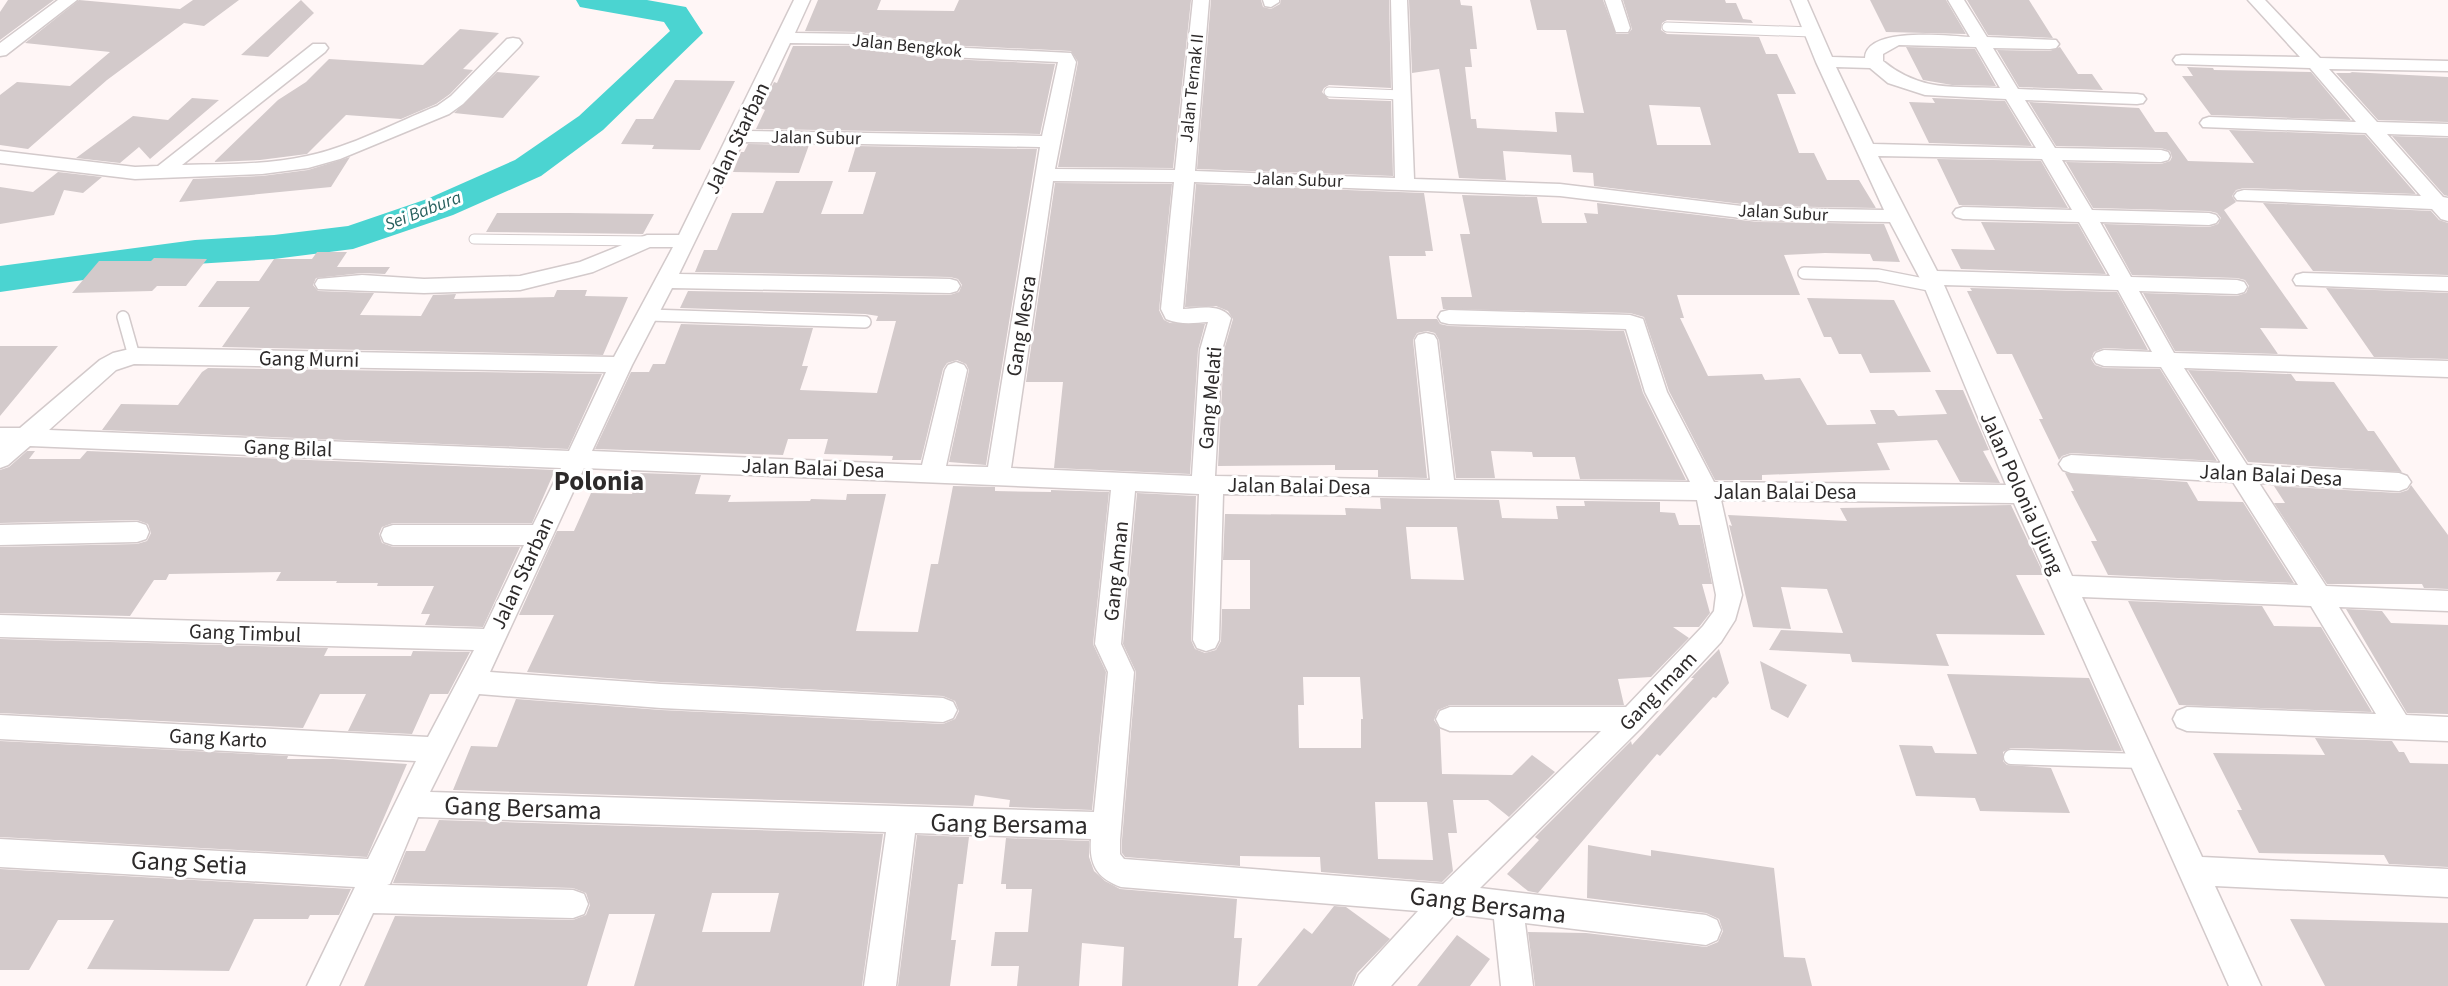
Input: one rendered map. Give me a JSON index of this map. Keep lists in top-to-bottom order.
{
  "streets": {
    "street": [
      "Jalan Bengkok",
      "Jalan Ternak II",
      "Jalan Starban",
      "Jalan Subur",
      "Gang Mesra",
      "Gang Murni",
      "Gang Melati",
      "Gang Bilal",
      "Jalan Balai Desa",
      "Jalan Polonia Ujung",
      "Gang Aman",
      "Gang Timbul",
      "Gang Imam",
      "Gang Karto",
      "Gang Bersama",
      "Gang Setia"
    ]
  },
  "crossings": [
    ["Jalan Bengkok", "Jalan Starban"],
    ["Jalan Bengkok", "Jalan Subur"],
    ["Jalan Ternak II", "Jalan Subur"],
    ["Jalan Ternak II", "Gang Melati"],
    ["Jalan Starban", "Jalan Subur"],
    ["Jalan Starban", "Gang Murni"],
    ["Jalan Starban", "Gang Bilal"],
    ["Jalan Starban", "Jalan Balai Desa"],
    ["Jalan Starban", "Gang Timbul"],
    ["Jalan Starban", "Gang Karto"],
    ["Jalan Starban", "Gang Bersama"],
    ["Jalan Starban", "Gang Setia"],
    ["Jalan Subur", "Gang Mesra"],
    ["Jalan Subur", "Gang Melati"],
    ["Jalan Subur", "Jalan Polonia Ujung"],
    ["Gang Mesra", "Jalan Balai Desa"],
    ["Gang Murni", "Gang Bilal"],
    ["Gang Melati", "Jalan Balai Desa"],
    ["Gang Bilal", "Jalan Balai Desa"],
    ["Jalan Balai Desa", "Jalan Polonia Ujung"],
    ["Jalan Balai Desa", "Gang Aman"],
    ["Jalan Balai Desa", "Gang Imam"],
    ["Gang Aman", "Gang Bersama"],
    ["Gang Imam", "Gang Bersama"]
  ],
  "districts": ["Polonia"],
  "water": ["Sei Babura"]
}
